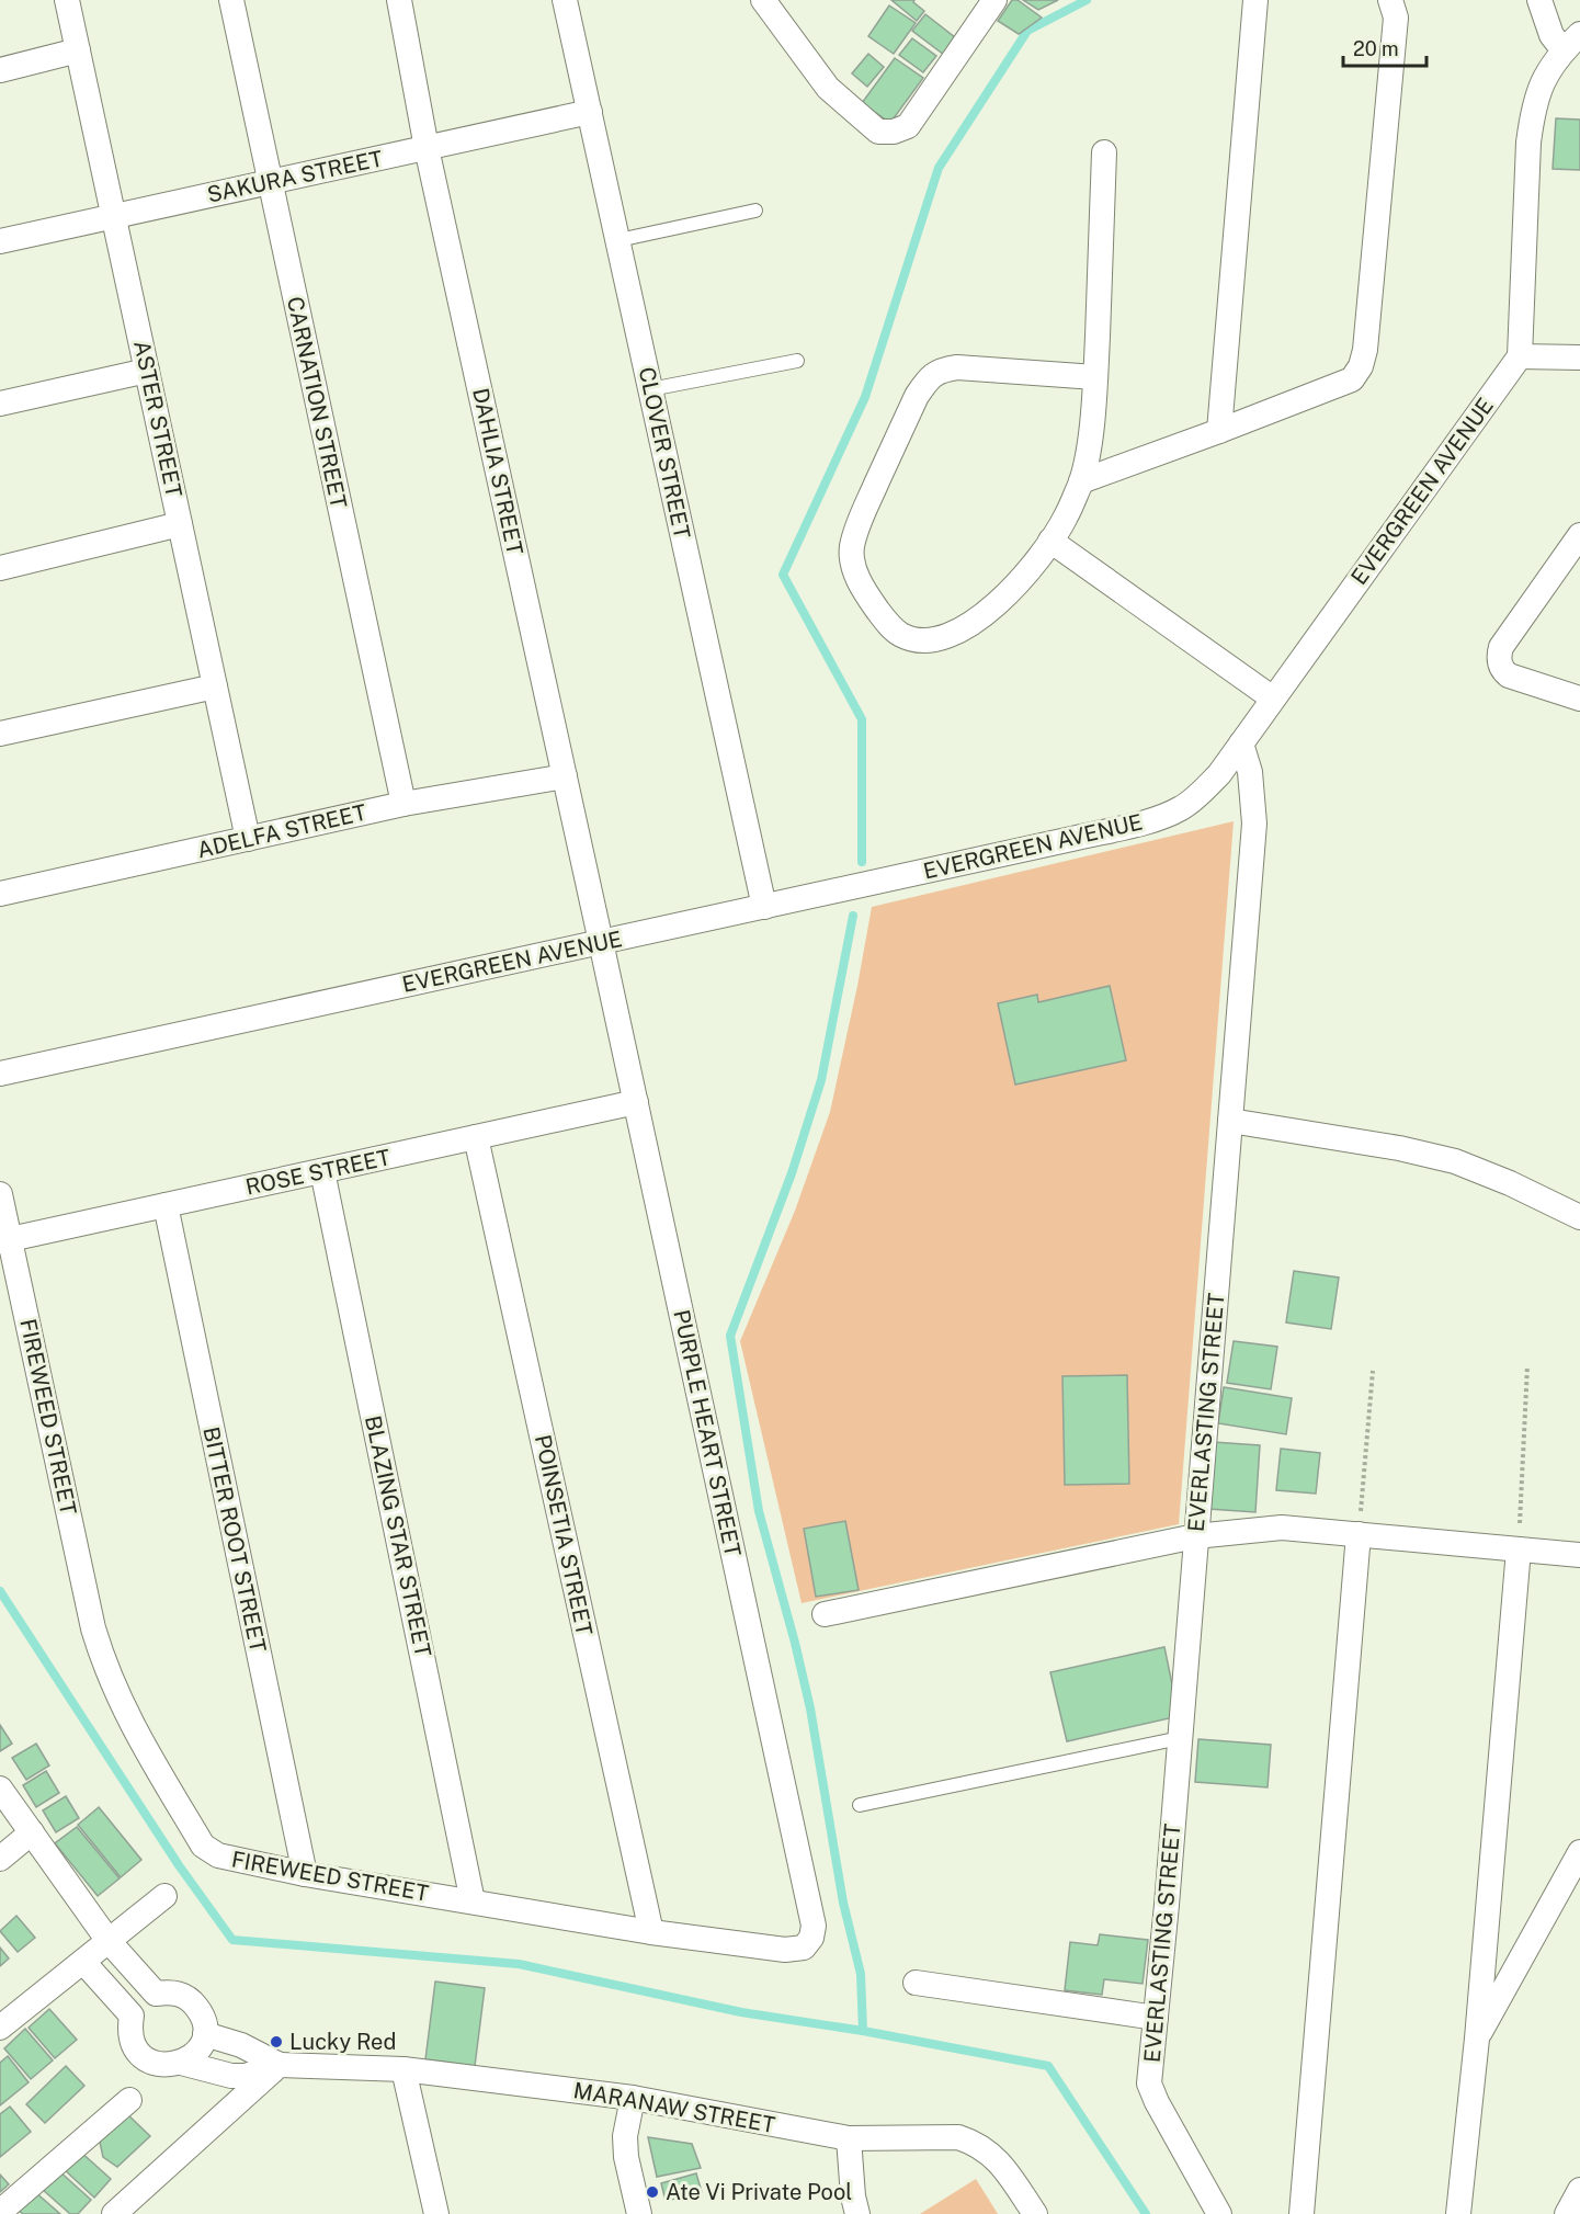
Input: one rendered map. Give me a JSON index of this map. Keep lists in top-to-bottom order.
{
  "streets": {
    "street": [
      "SAKURA STREET",
      "CARNATION STREET",
      "ASTER STREET",
      "CLOVER STREET",
      "DAHLIA STREET",
      "EVERGREEN AVENUE",
      "ADELFA STREET",
      "ROSE STREET",
      "EVERLASTING STREET",
      "FIREWEED STREET",
      "PURPLE HEART STREET",
      "POINSETIA STREET",
      "BLAZING STAR STREET",
      "BITTER ROOT STREET",
      "MARANAW STREET"
    ]
  },
  "crossings": [
    ["SAKURA STREET", "CARNATION STREET"],
    ["SAKURA STREET", "ASTER STREET"],
    ["SAKURA STREET", "CLOVER STREET"],
    ["SAKURA STREET", "DAHLIA STREET"],
    ["CARNATION STREET", "ADELFA STREET"],
    ["ASTER STREET", "ADELFA STREET"],
    ["CLOVER STREET", "EVERGREEN AVENUE"],
    ["DAHLIA STREET", "EVERGREEN AVENUE"],
    ["DAHLIA STREET", "ADELFA STREET"],
    ["DAHLIA STREET", "PURPLE HEART STREET"],
    ["EVERGREEN AVENUE", "EVERLASTING STREET"],
    ["EVERGREEN AVENUE", "PURPLE HEART STREET"],
    ["ROSE STREET", "FIREWEED STREET"],
    ["ROSE STREET", "PURPLE HEART STREET"],
    ["ROSE STREET", "POINSETIA STREET"],
    ["ROSE STREET", "BLAZING STAR STREET"],
    ["ROSE STREET", "BITTER ROOT STREET"],
    ["FIREWEED STREET", "PURPLE HEART STREET"],
    ["FIREWEED STREET", "POINSETIA STREET"],
    ["FIREWEED STREET", "BLAZING STAR STREET"],
    ["FIREWEED STREET", "BITTER ROOT STREET"]
  ],
  "places": ["Lucky Red", "Ate Vi Private Pool"],
  "scale_bar": "20 m"
}
